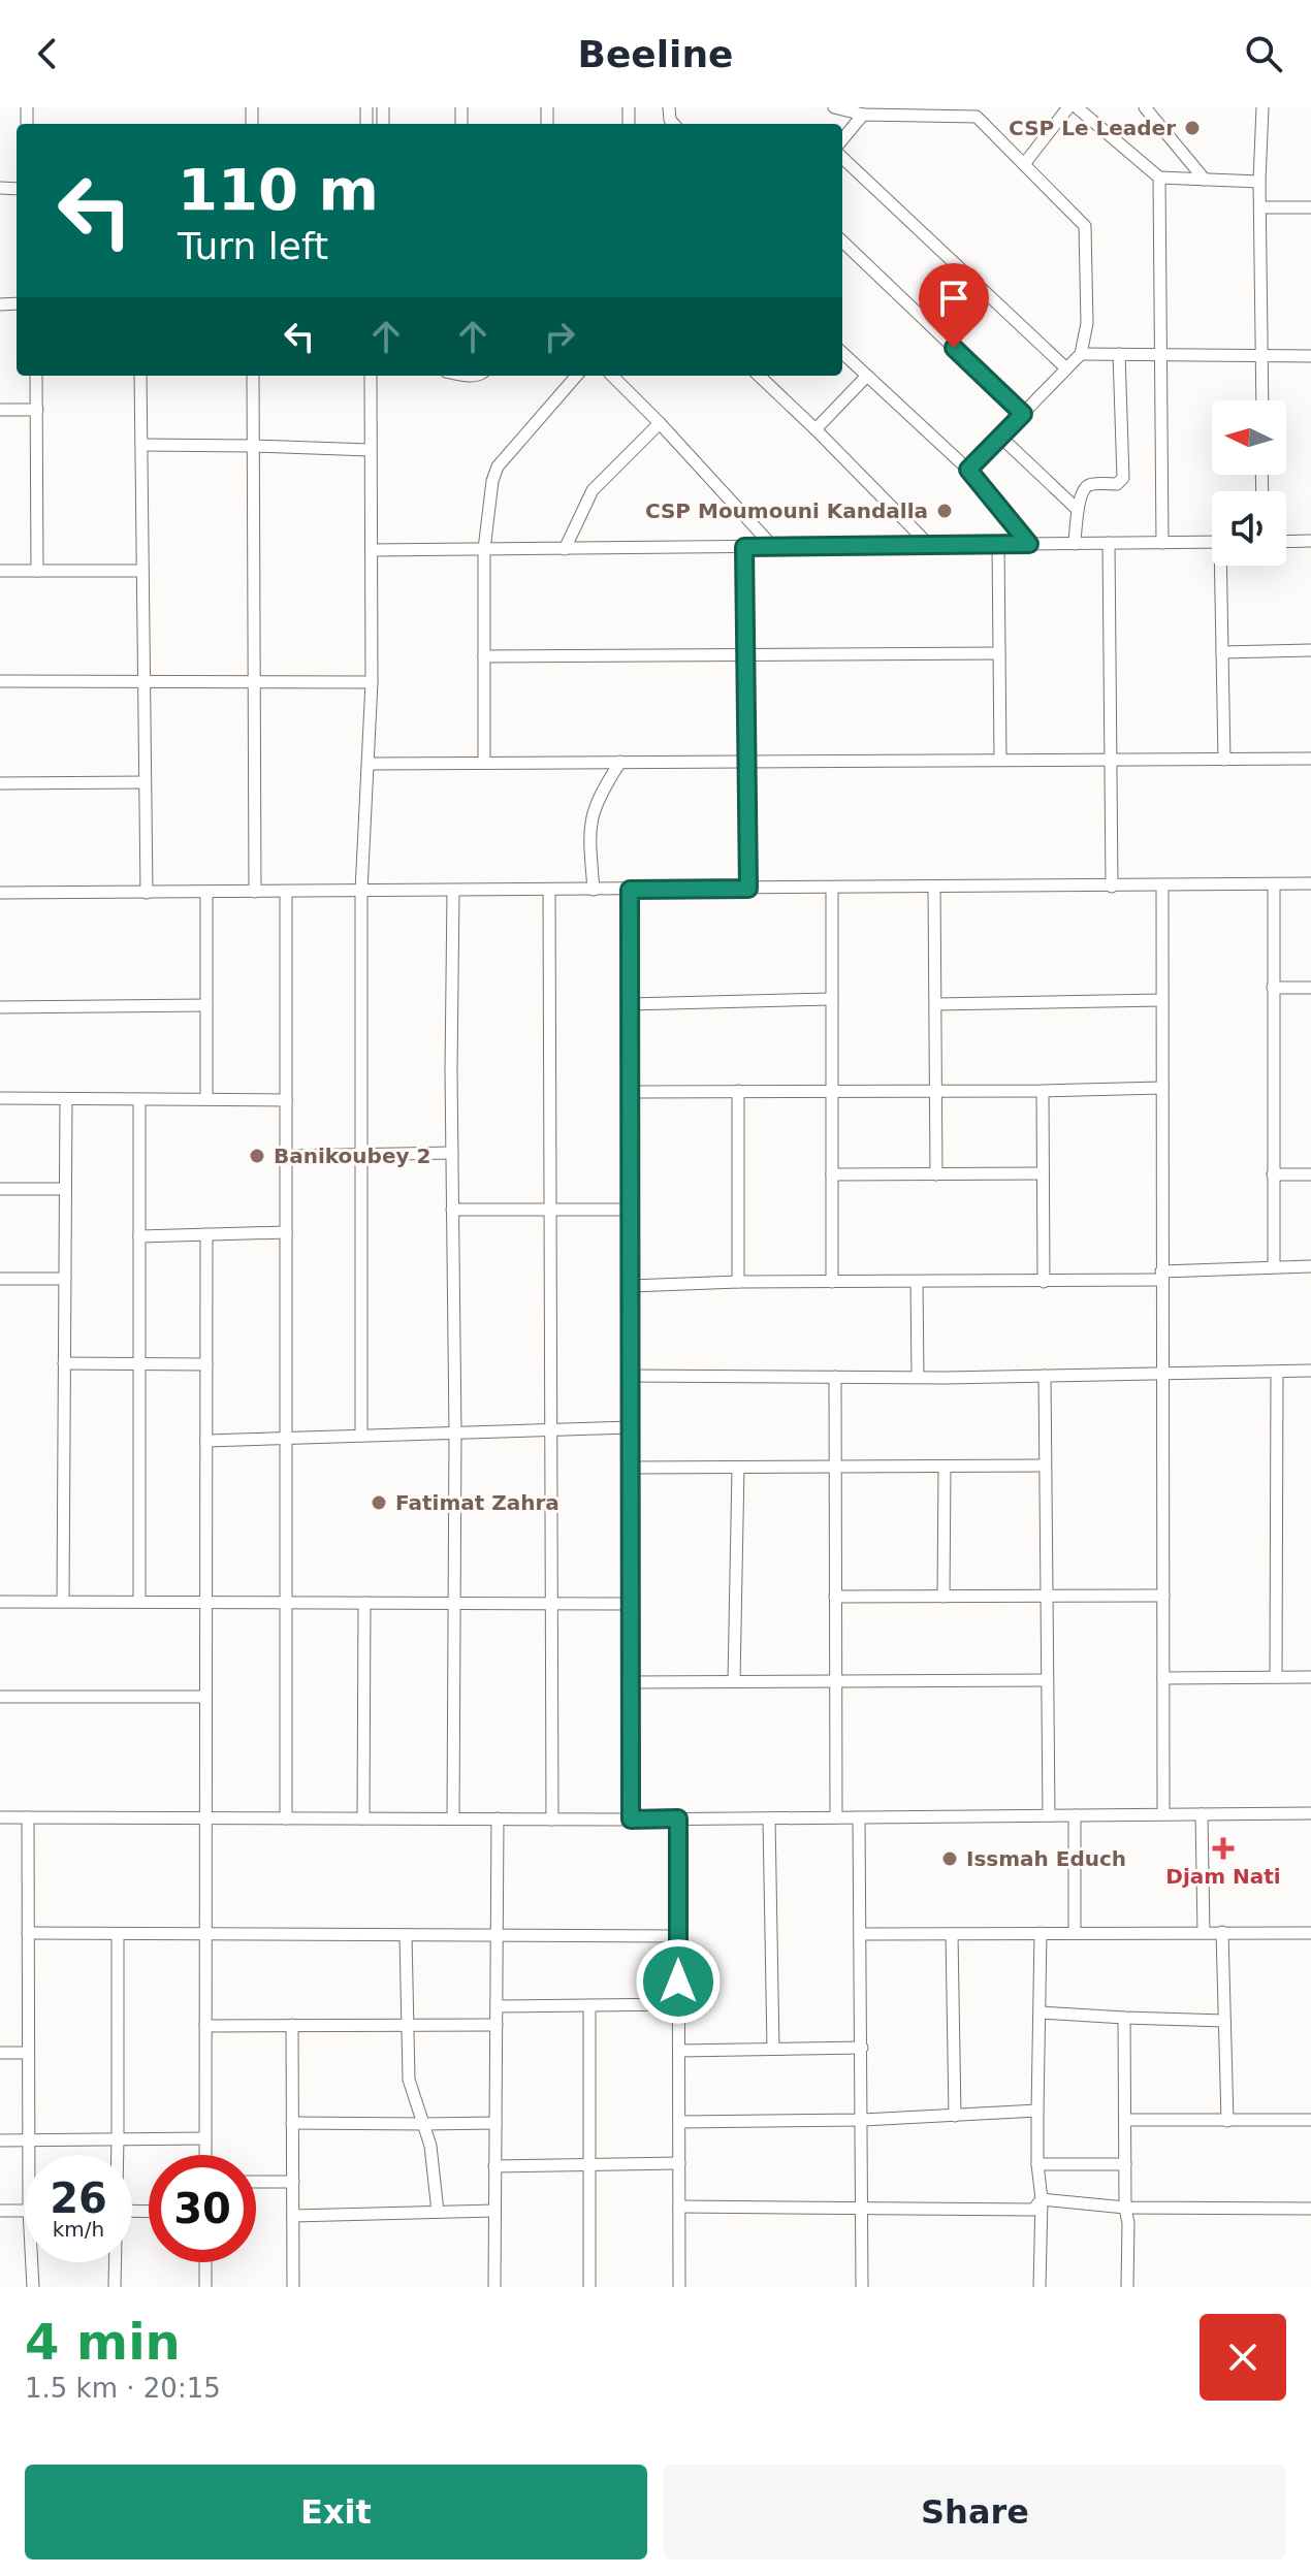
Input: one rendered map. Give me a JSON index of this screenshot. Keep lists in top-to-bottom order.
{
  "places": {
    "other": [
      "CSP Le Leader",
      "CSP Moumouni Kandalla",
      "Banikoubey 2",
      "Fatimat Zahra",
      "Issmah Educh"
    ],
    "health": ["Djam Nati"]
  },
  "north": "left",
  "page": {
    "header": "Beeline",
    "turn": ["110 m", "Turn left"],
    "speed": "26 km/h",
    "limit": "30",
    "heading": ["4 min", "1.5 km · 20:15"],
    "buttons": ["Exit", "Share"]
  }
}
